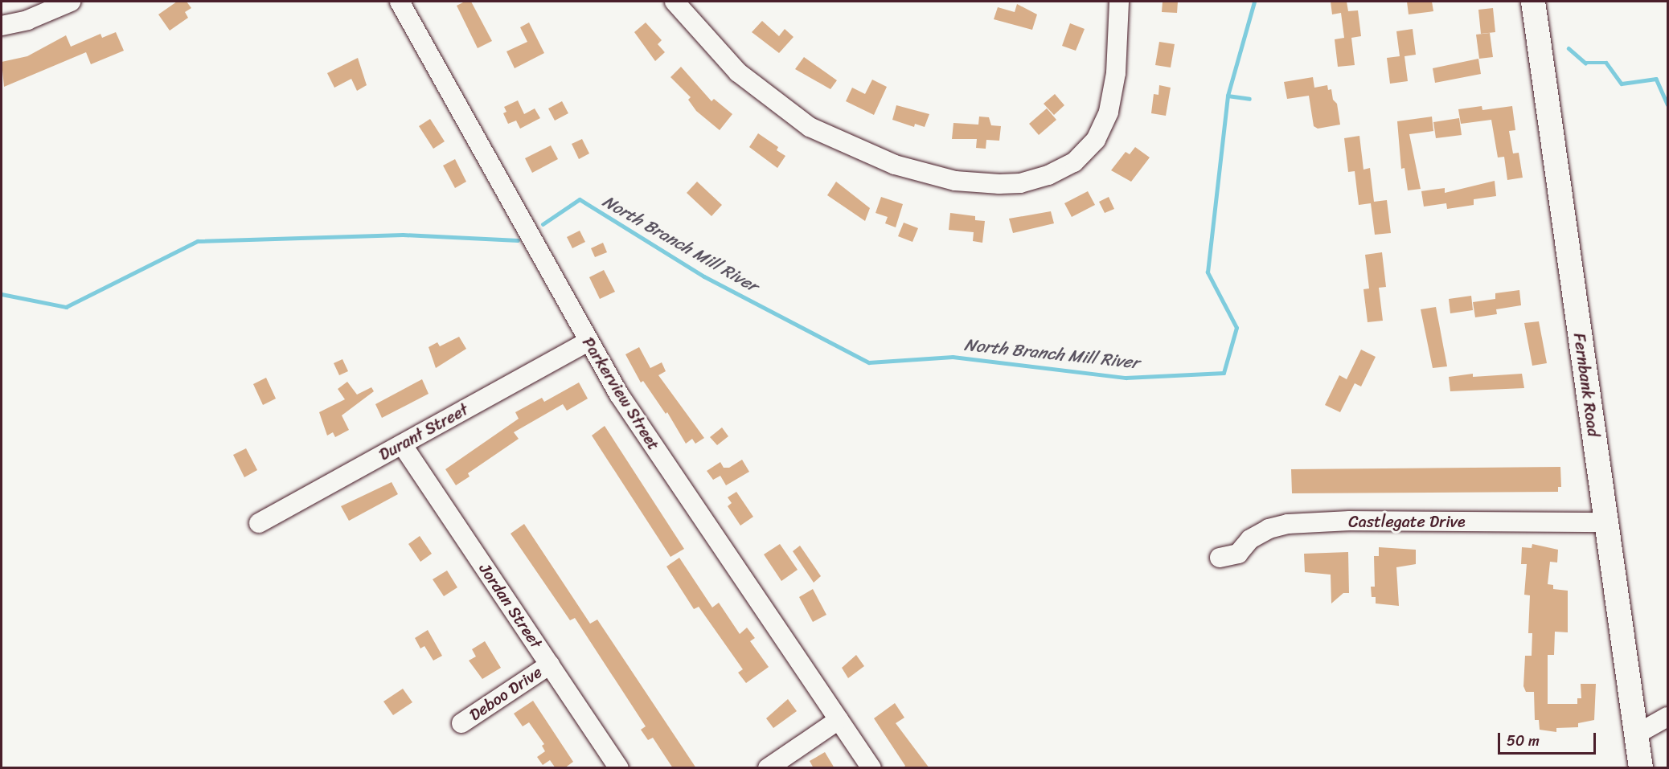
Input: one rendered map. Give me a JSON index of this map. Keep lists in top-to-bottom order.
{
  "streets": {
    "main road": ["Fernbank Road"],
    "street": [
      "Parkerview Street",
      "Durant Street",
      "Castlegate Drive",
      "Jordan Street",
      "Deboo Drive"
    ]
  },
  "crossings": [
    ["Fernbank Road", "Castlegate Drive"],
    ["Parkerview Street", "Durant Street"],
    ["Durant Street", "Jordan Street"],
    ["Jordan Street", "Deboo Drive"]
  ],
  "water": ["North Branch Mill River"],
  "scale_bar": "50 m"
}
